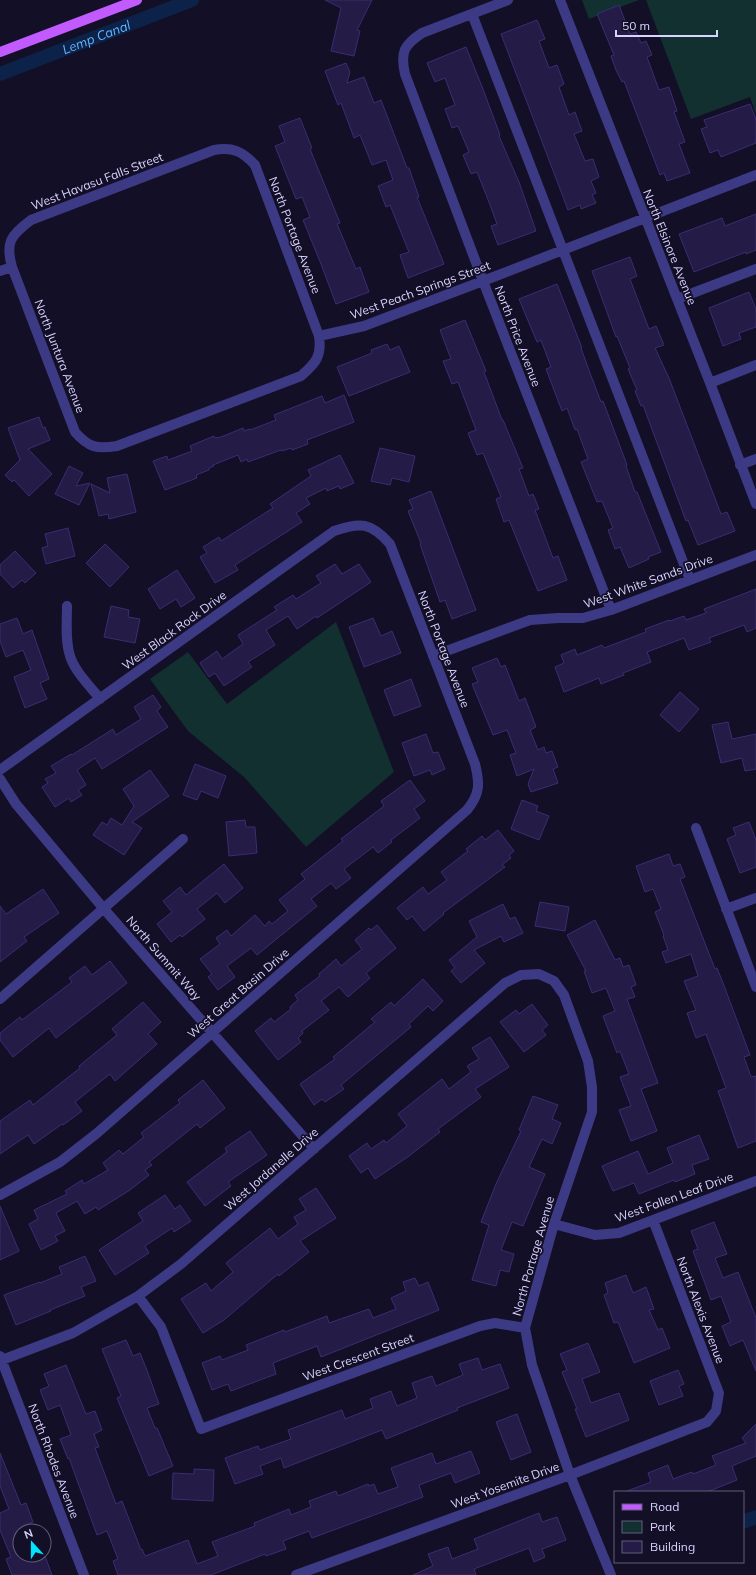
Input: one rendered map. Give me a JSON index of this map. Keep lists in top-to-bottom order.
{
  "streets": {
    "street": [
      "West Havasu Falls Street",
      "North Portage Avenue",
      "North Elsinore Avenue",
      "West Peach Springs Street",
      "North Price Avenue",
      "North Juntura Avenue",
      "West White Sands Drive",
      "West Black Rock Drive",
      "North Summit Way",
      "West Great Basin Drive",
      "West Jordanelle Drive",
      "West Fallen Leaf Drive",
      "North Alexis Avenue",
      "West Crescent Street",
      "North Rhodes Avenue",
      "West Yosemite Drive"
    ]
  },
  "crossings": [
    ["West Havasu Falls Street", "North Portage Avenue"],
    ["West Havasu Falls Street", "North Juntura Avenue"],
    ["North Portage Avenue", "West Peach Springs Street"],
    ["North Portage Avenue", "North Juntura Avenue"],
    ["North Portage Avenue", "West White Sands Drive"],
    ["North Portage Avenue", "West Black Rock Drive"],
    ["North Portage Avenue", "West Great Basin Drive"],
    ["North Portage Avenue", "West Jordanelle Drive"],
    ["North Portage Avenue", "West Fallen Leaf Drive"],
    ["North Portage Avenue", "West Crescent Street"],
    ["North Portage Avenue", "West Yosemite Drive"],
    ["North Elsinore Avenue", "West Peach Springs Street"],
    ["West Peach Springs Street", "North Price Avenue"],
    ["West Peach Springs Street", "North Juntura Avenue"],
    ["North Price Avenue", "West White Sands Drive"],
    ["North Summit Way", "West Great Basin Drive"],
    ["North Summit Way", "West Jordanelle Drive"],
    ["West Jordanelle Drive", "West Crescent Street"],
    ["West Jordanelle Drive", "North Rhodes Avenue"],
    ["West Fallen Leaf Drive", "North Alexis Avenue"],
    ["North Alexis Avenue", "West Yosemite Drive"]
  ],
  "water": ["Lemp Canal"],
  "legend": ["Road", "Park", "Building"],
  "scale_bar": "50 m",
  "north": "top"
}
